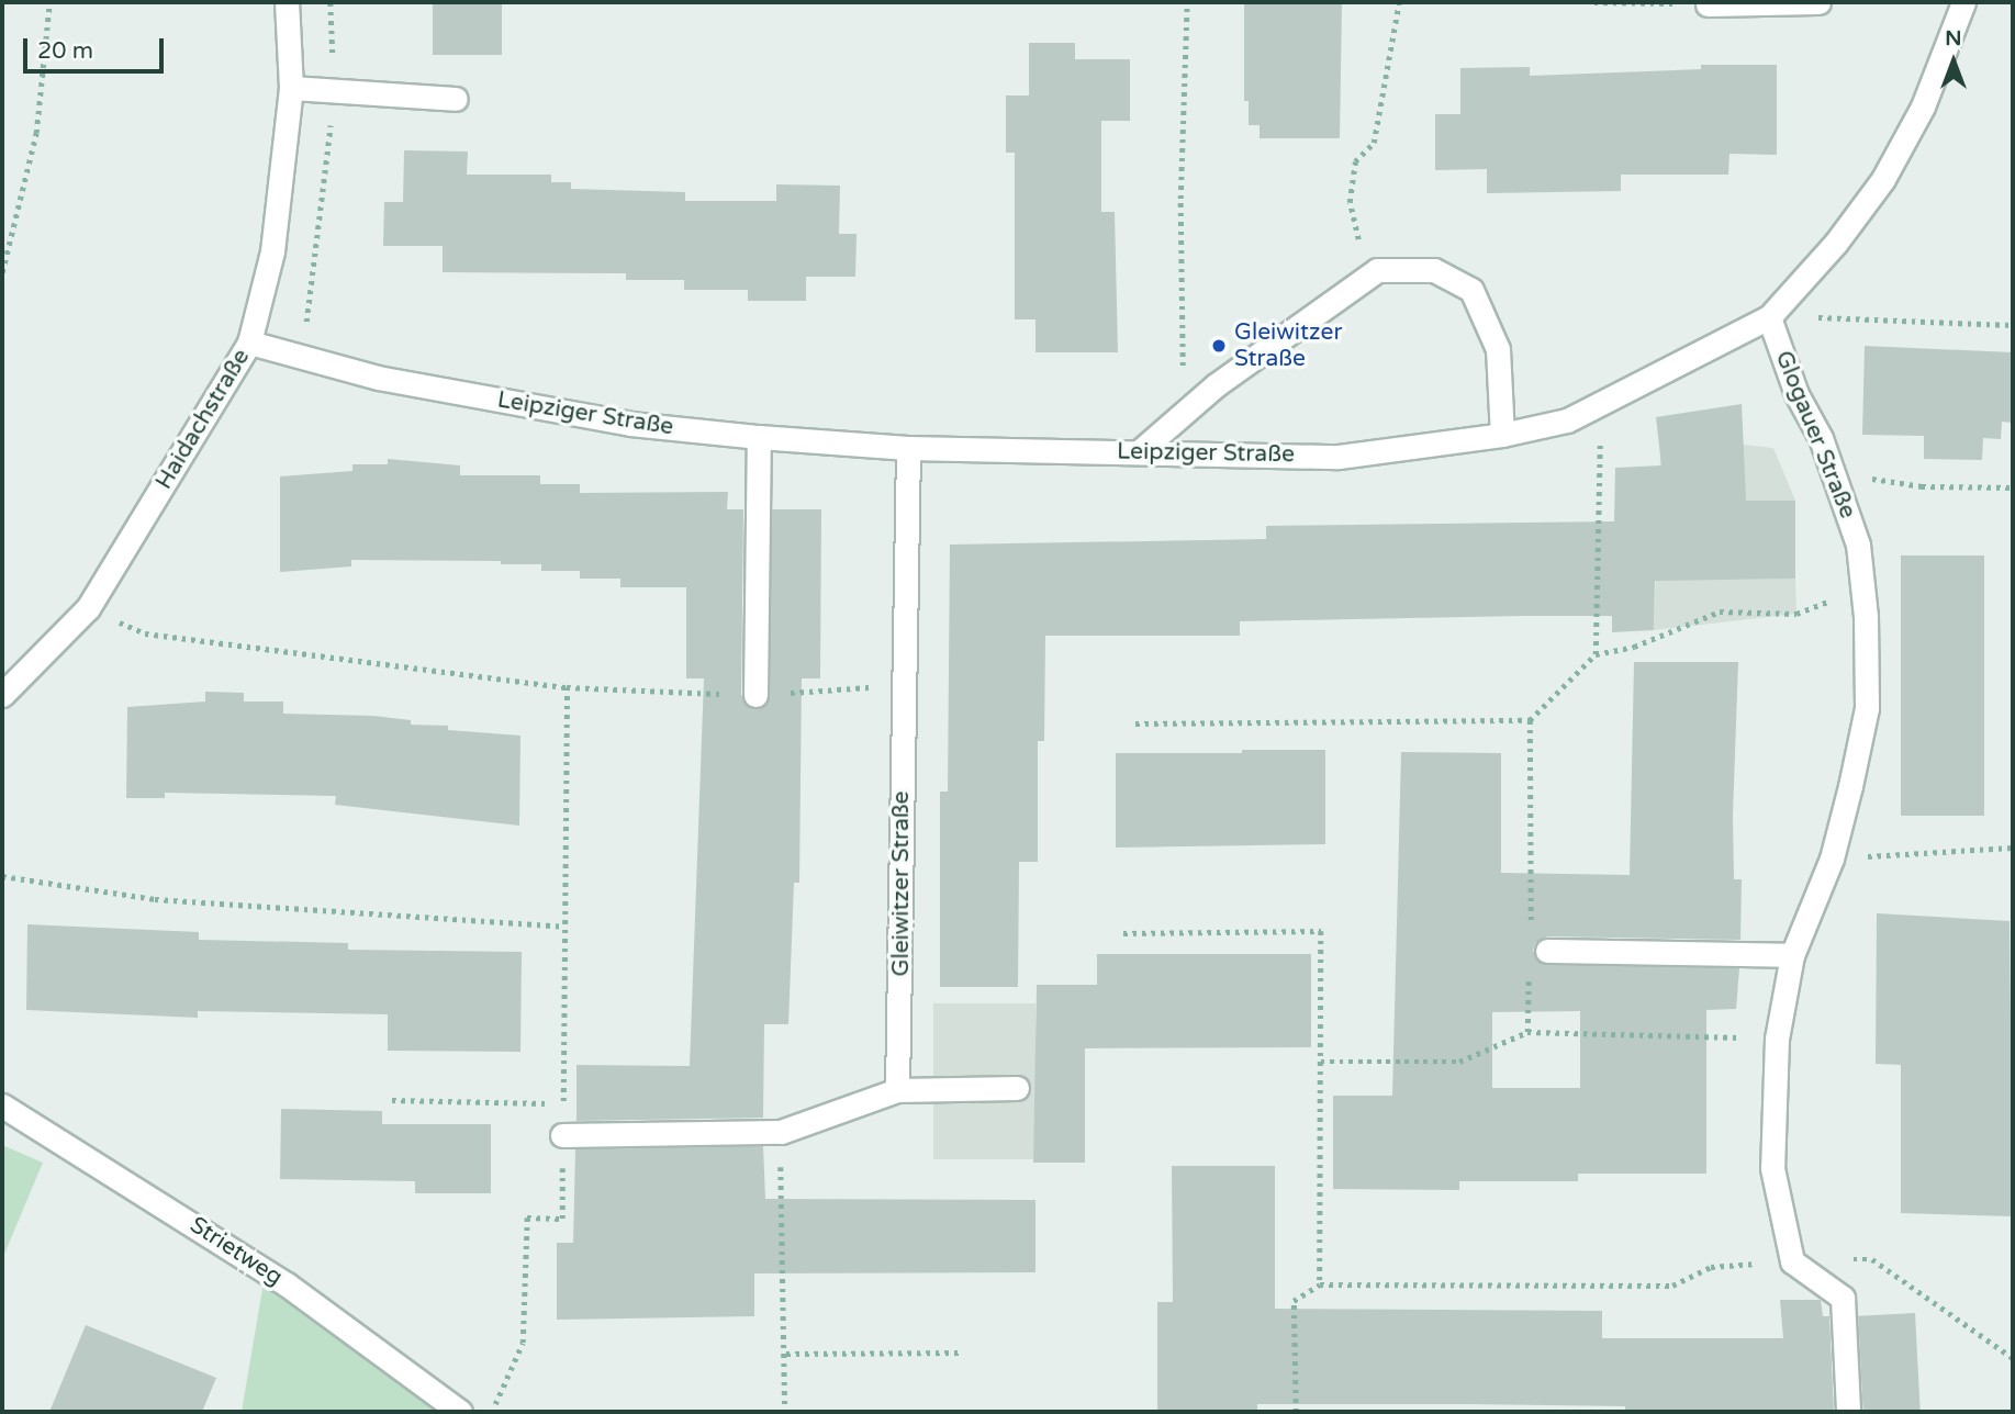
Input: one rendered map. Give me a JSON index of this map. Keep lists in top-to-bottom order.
{
  "streets": {
    "street": [
      "Leipziger Straße",
      "Haidachstraße",
      "Glogauer Straße",
      "Gleiwitzer Straße",
      "Strietweg"
    ]
  },
  "crossings": [
    ["Leipziger Straße", "Haidachstraße"],
    ["Leipziger Straße", "Glogauer Straße"],
    ["Leipziger Straße", "Gleiwitzer Straße"]
  ],
  "places": ["Gleiwitzer Straße"],
  "scale_bar": "20 m",
  "north": "top"
}
